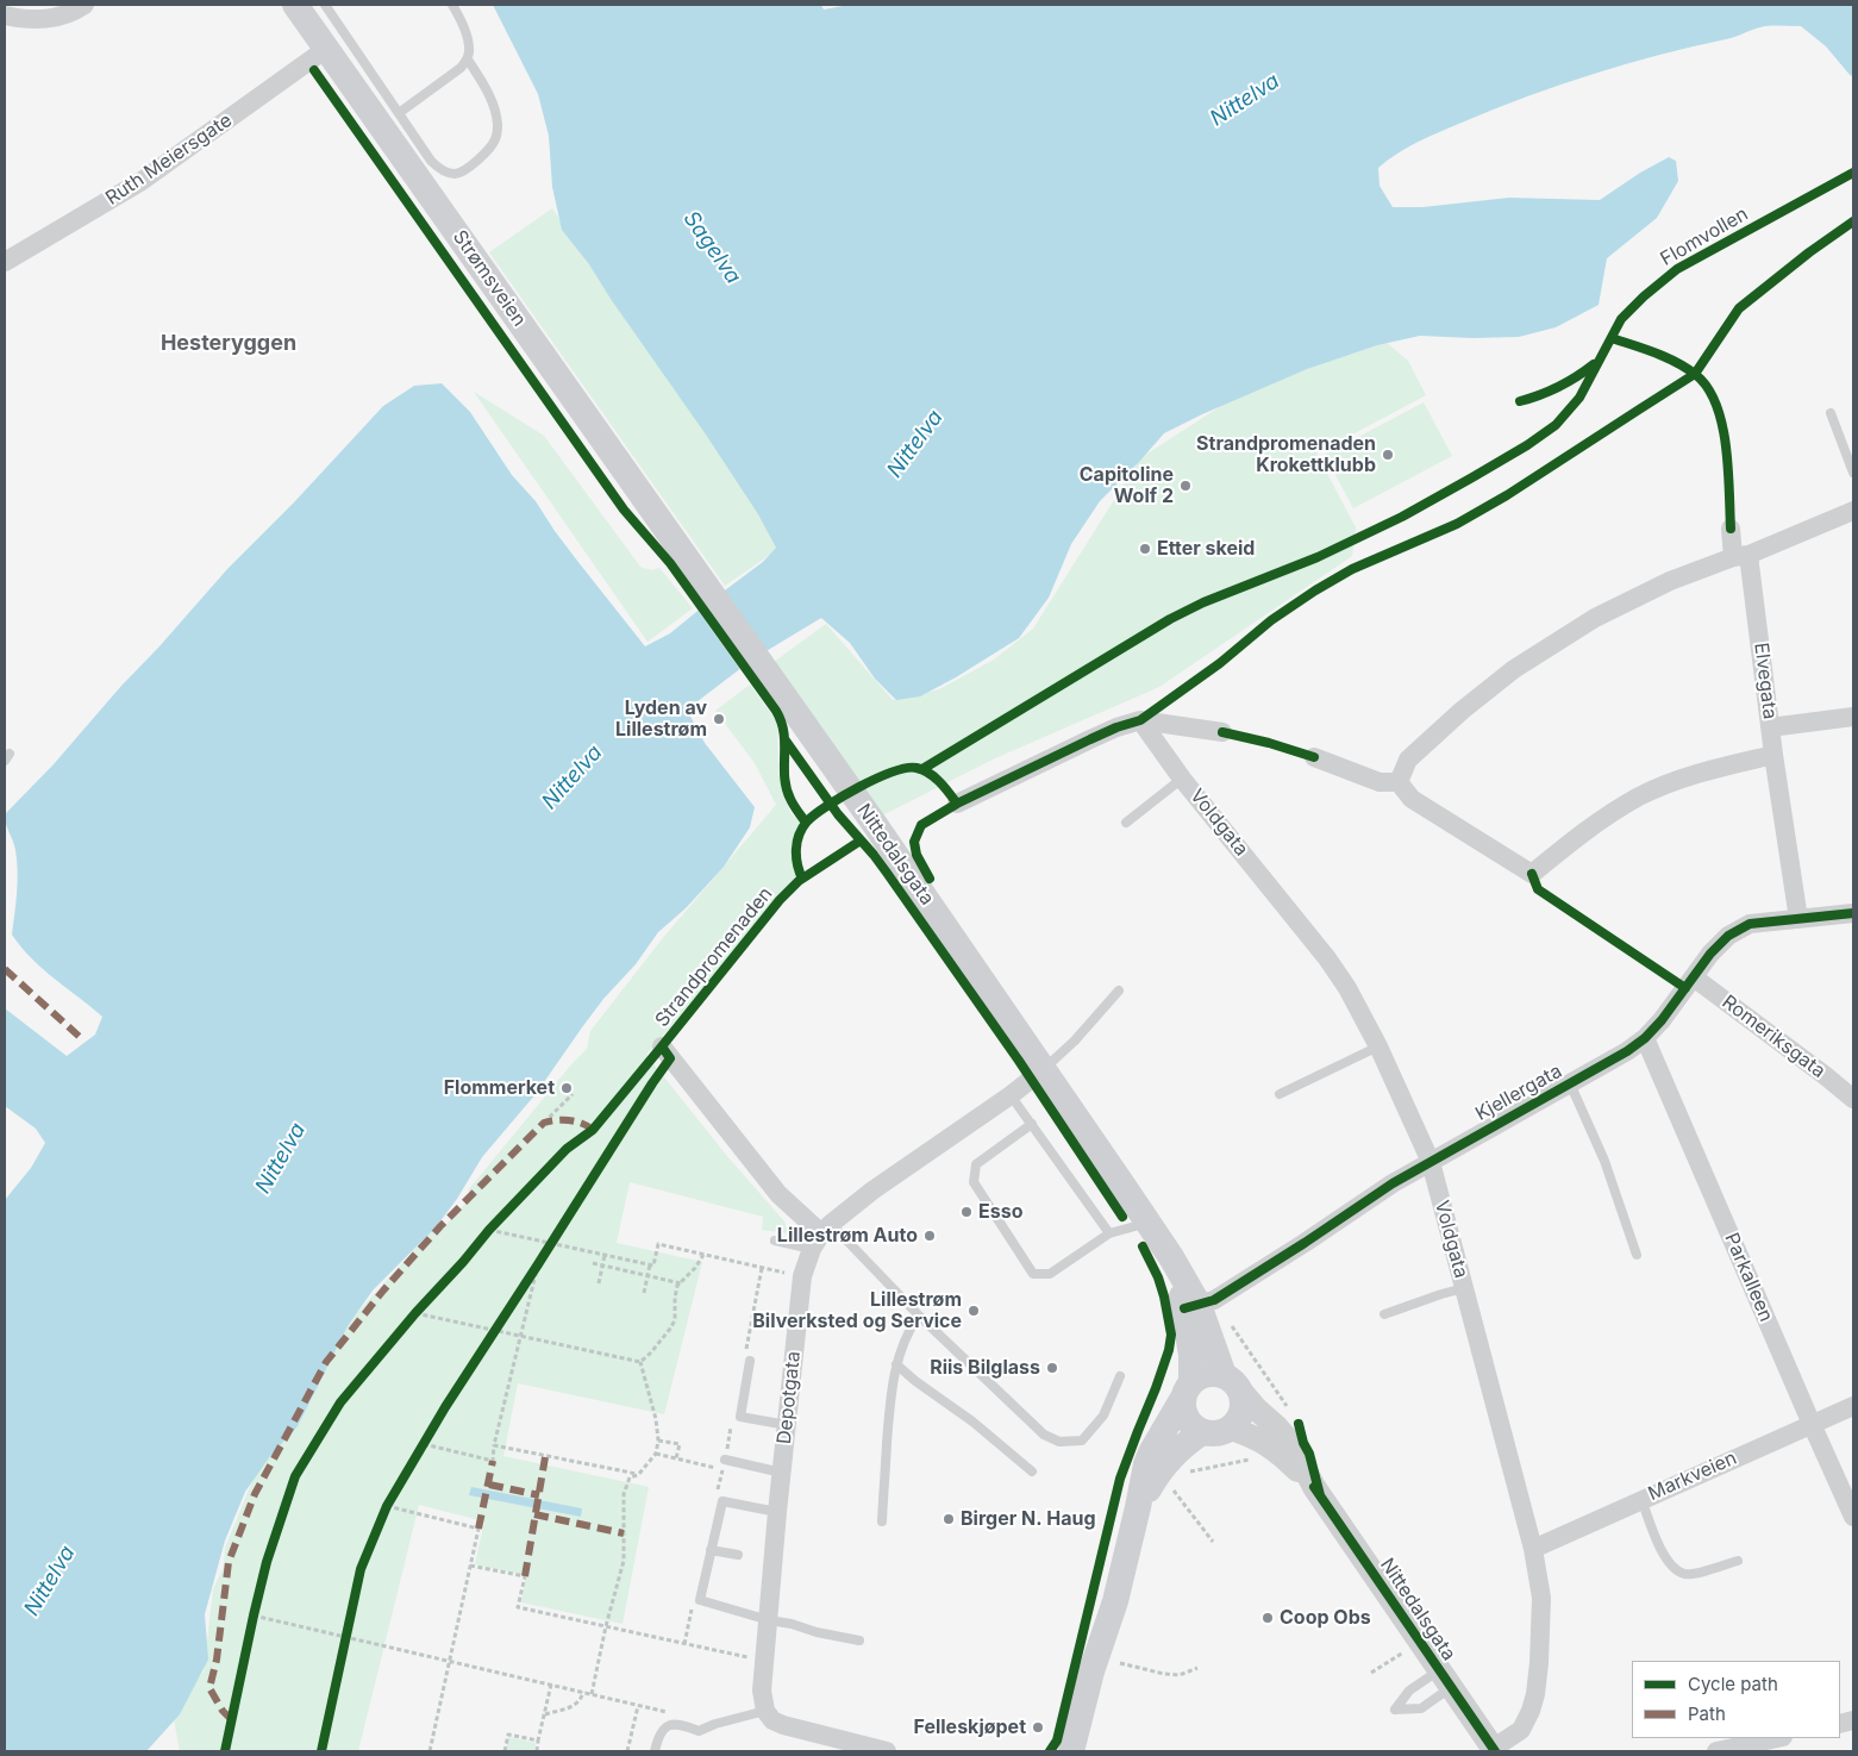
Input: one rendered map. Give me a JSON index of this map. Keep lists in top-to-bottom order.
{
  "streets": {
    "main road": ["Strømsveien", "Nittedalsgata"],
    "street": [
      "Ruth Meiersgate",
      "Elvegata",
      "Voldgata",
      "Strandpromenaden",
      "Romeriksgata",
      "Kjellergata",
      "Parkalleen",
      "Depotgata",
      "Markveien"
    ],
    "cycle path": ["Flomvollen"]
  },
  "crossings": [
    ["Ruth Meiersgate", "Strømsveien"],
    ["Strømsveien", "Nittedalsgata"],
    ["Elvegata", "Kjellergata"],
    ["Voldgata", "Nittedalsgata"],
    ["Voldgata", "Kjellergata"],
    ["Voldgata", "Markveien"],
    ["Nittedalsgata", "Kjellergata"],
    ["Strandpromenaden", "Depotgata"],
    ["Romeriksgata", "Kjellergata"],
    ["Kjellergata", "Parkalleen"],
    ["Parkalleen", "Markveien"]
  ],
  "districts": ["Hesteryggen"],
  "water": ["Nittelva", "Sagelva"],
  "places": [
    "Strandpromenaden Krokettklubb",
    "Capitoline Wolf 2",
    "Etter skeid",
    "Lyden av Lillestrøm",
    "Flommerket",
    "Esso",
    "Lillestrøm Auto",
    "Lillestrøm Bilverksted og Service",
    "Riis Bilglass",
    "Birger N. Haug",
    "Coop Obs",
    "Felleskjøpet"
  ],
  "legend": ["Cycle path", "Path"]
}
